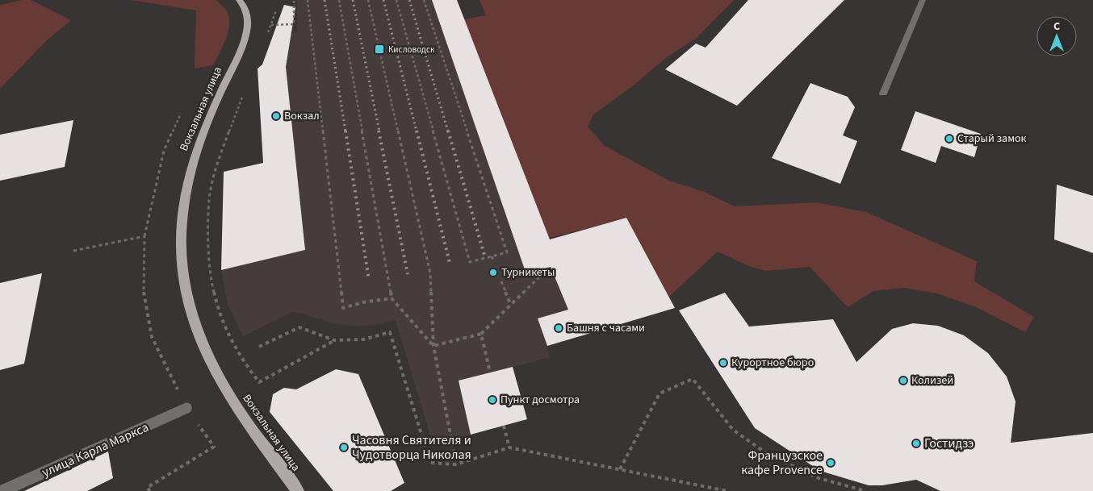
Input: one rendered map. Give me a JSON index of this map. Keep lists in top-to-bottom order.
{
  "streets": {
    "main road": ["Вокзальная улица"],
    "street": ["улица Карла Маркса"]
  },
  "places": {
    "transit": ["Кисловодск"],
    "other": [
      "Вокзал",
      "Старый замок",
      "Турникеты",
      "Башня с часами",
      "Курортное бюро",
      "Колизей",
      "Пункт досмотра",
      "Гостидзэ",
      "Часовня Святителя и Чудотворца Николая",
      "Французское кафе Provence"
    ]
  },
  "north": "top"
}
